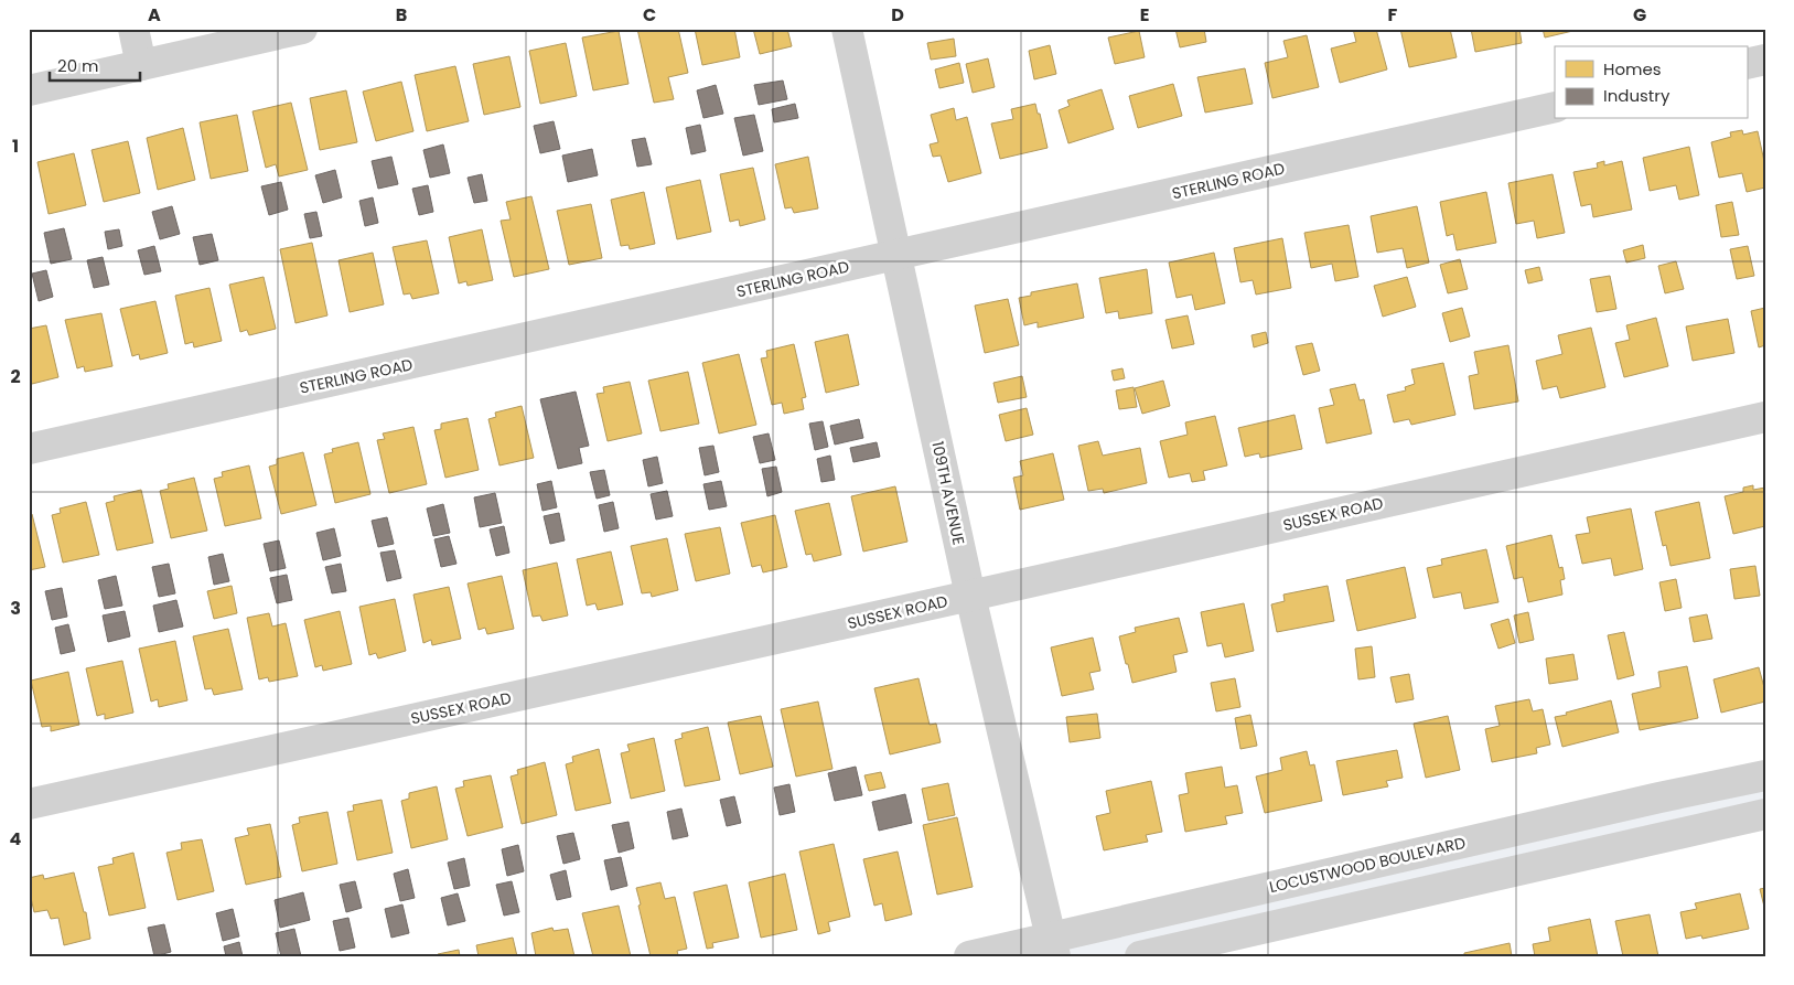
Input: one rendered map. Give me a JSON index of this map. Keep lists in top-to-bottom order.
{
  "streets": {
    "street": [
      "STERLING ROAD",
      "109TH AVENUE",
      "SUSSEX ROAD",
      "LOCUSTWOOD BOULEVARD"
    ]
  },
  "crossings": [
    ["STERLING ROAD", "109TH AVENUE"],
    ["109TH AVENUE", "SUSSEX ROAD"],
    ["109TH AVENUE", "LOCUSTWOOD BOULEVARD"]
  ],
  "legend": ["Homes", "Industry"],
  "scale_bar": "20 m",
  "grid": {
    "columns": [
      "A",
      "B",
      "C",
      "D",
      "E",
      "F",
      "G"
    ],
    "rows": [
      "1",
      "2",
      "3",
      "4"
    ]
  }
}
